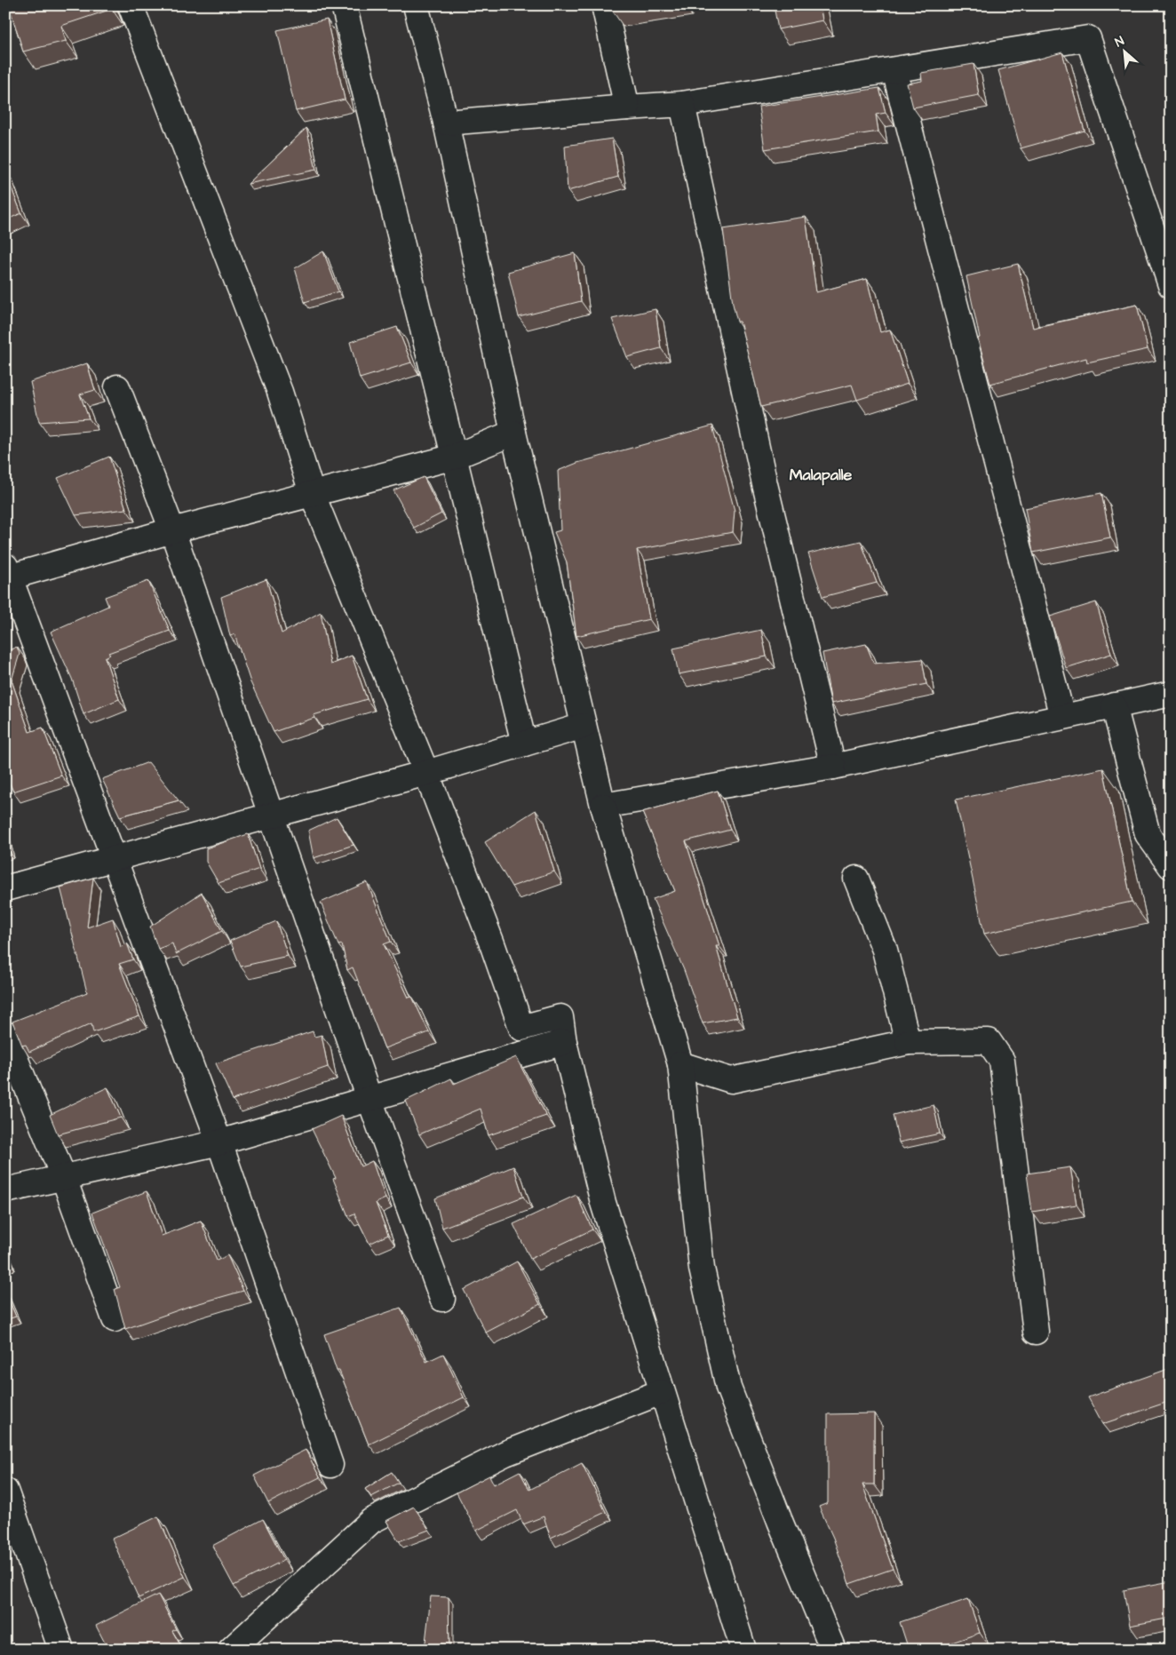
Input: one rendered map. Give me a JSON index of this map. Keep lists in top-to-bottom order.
{
  "districts": ["Malapalle"],
  "north": "top left"
}
